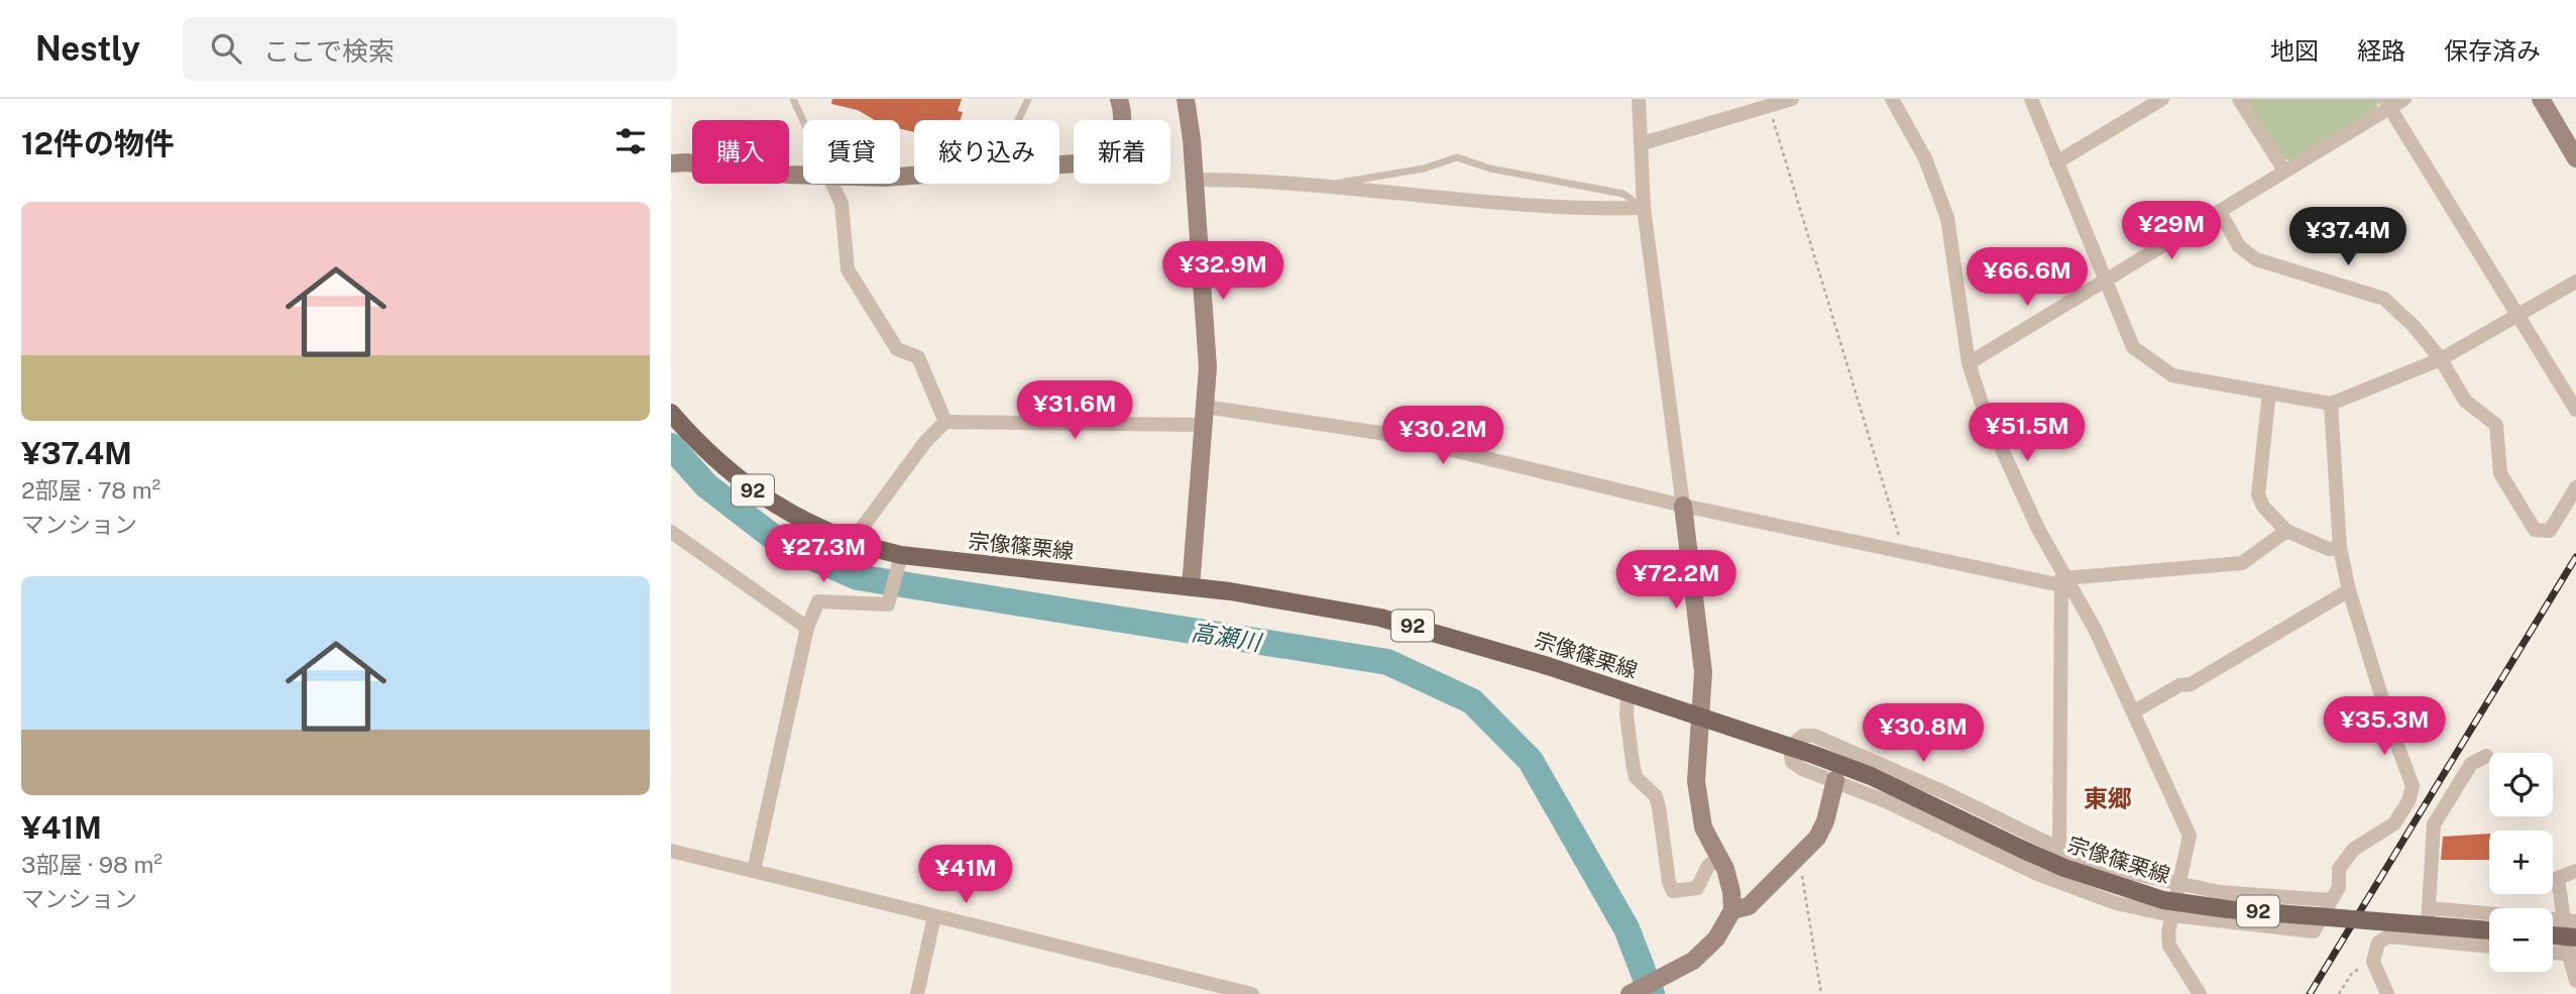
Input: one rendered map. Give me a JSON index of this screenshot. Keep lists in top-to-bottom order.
{
  "streets": {
    "main road": ["92", "宗像篠栗線"]
  },
  "districts": ["東郷"],
  "water": ["高瀬川"],
  "page": {
    "header": "Nestly",
    "search": "ここで検索",
    "nav": ["地図", "経路", "保存済み"],
    "heading": "12件の物件",
    "chip": [
      "購入",
      "賃貸",
      "絞り込み",
      "新着"
    ],
    "list": [
      {
        "name": "¥37.4M",
        "note": "2部屋 · 78 m² · マンション"
      },
      {
        "name": "¥41M",
        "note": "3部屋 · 98 m² · マンション"
      }
    ],
    "price": [
      "¥29M",
      "¥37.4M",
      "¥32.9M",
      "¥66.6M",
      "¥31.6M",
      "¥51.5M",
      "¥30.2M",
      "¥27.3M",
      "¥72.2M",
      "¥35.3M",
      "¥30.8M",
      "¥41M"
    ],
    "map_buttons": ["+", "−"]
  }
}
